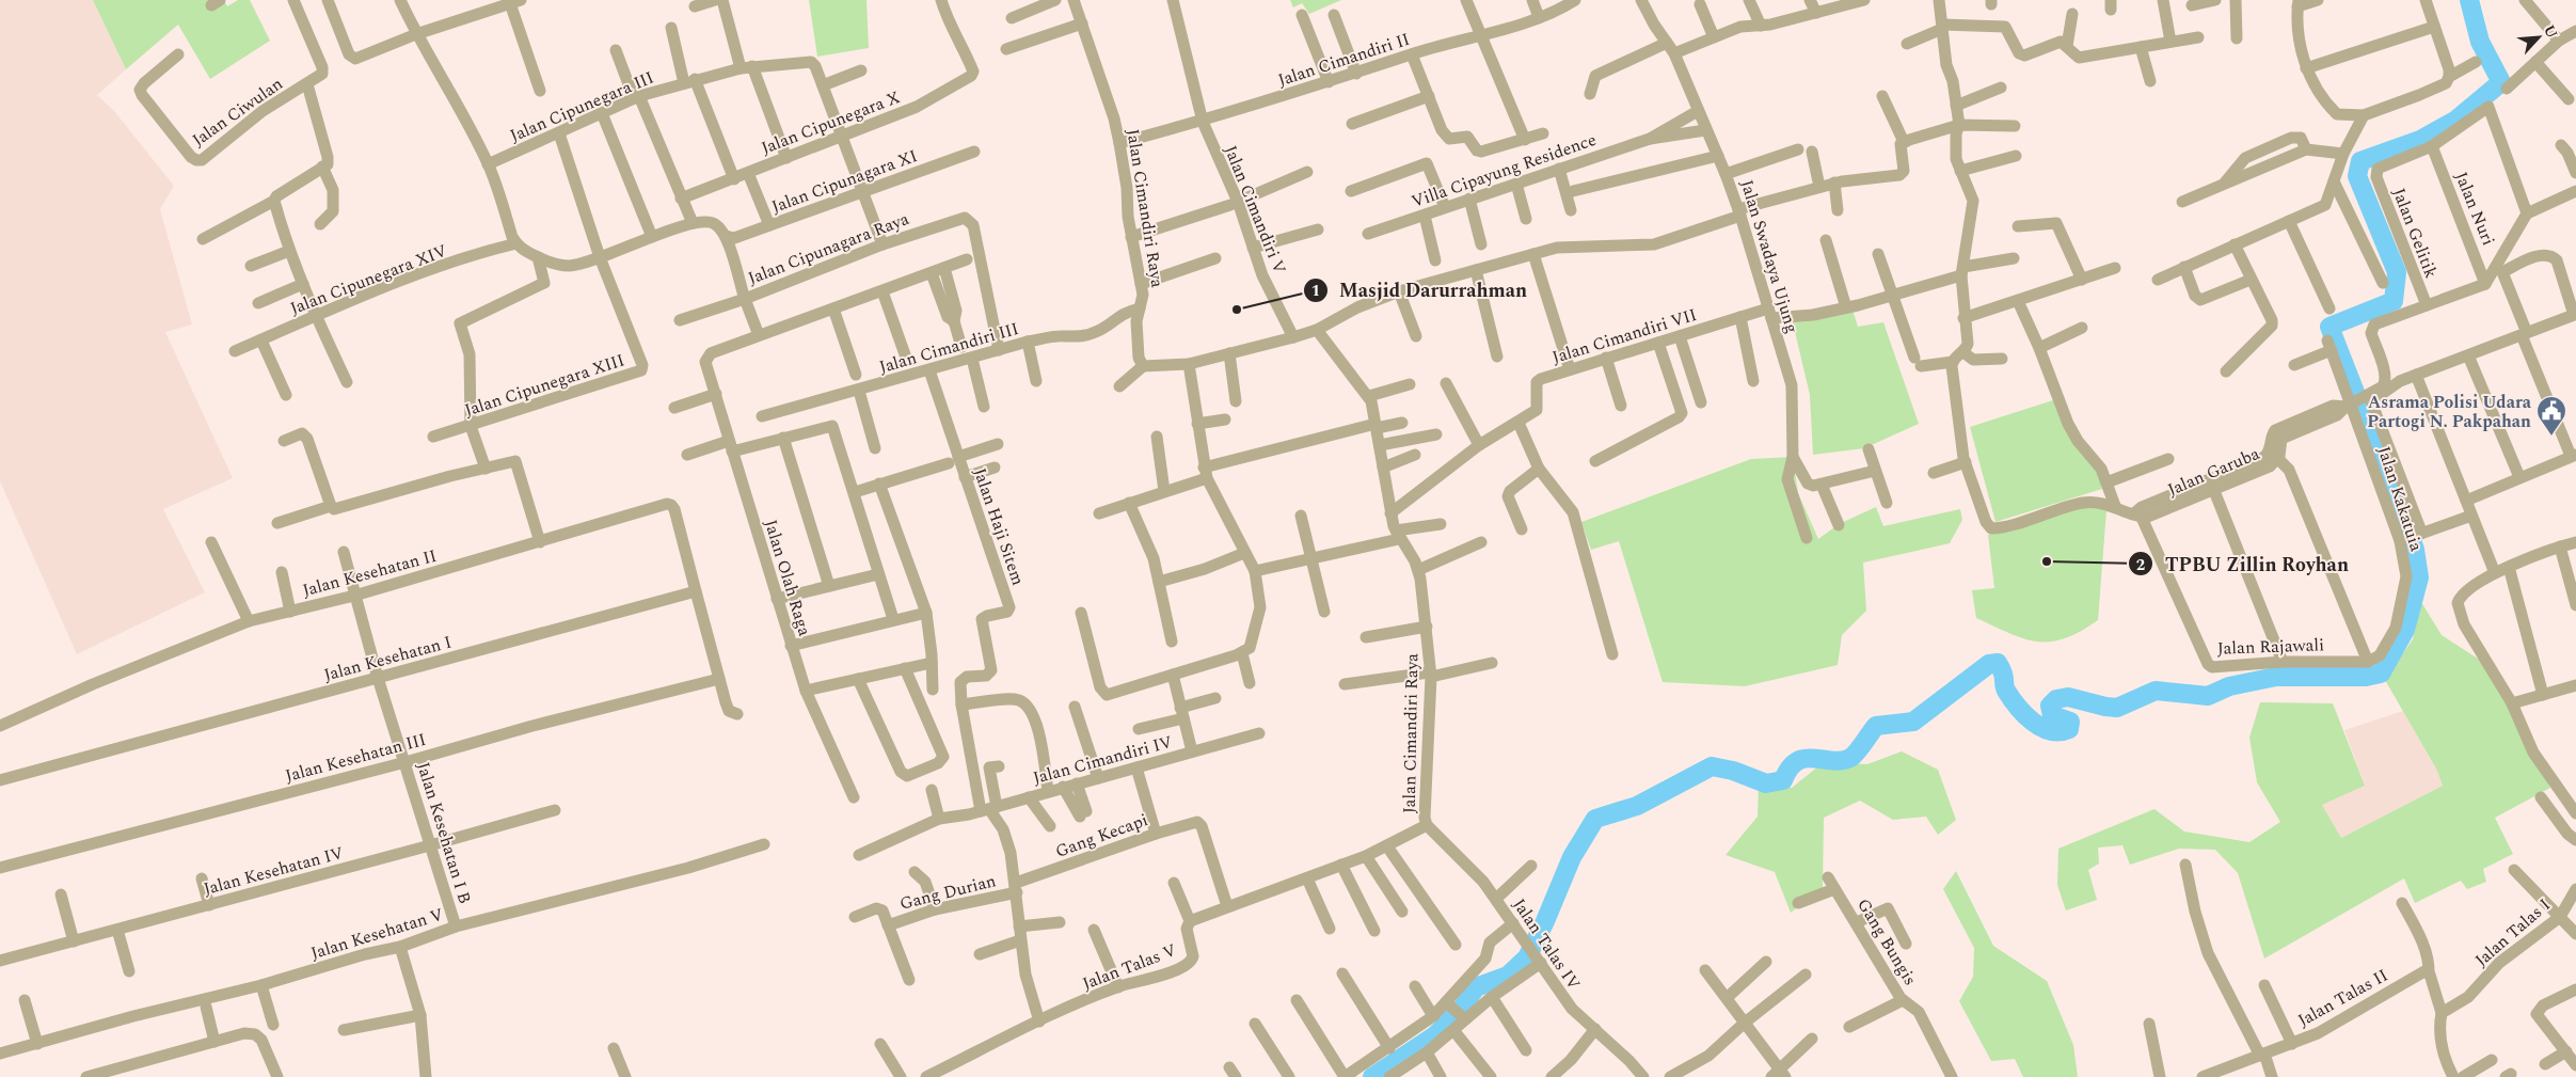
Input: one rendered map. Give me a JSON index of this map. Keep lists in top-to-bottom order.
{
  "streets": {
    "street": [
      "Jalan Cimandiri II",
      "Jalan Cipunegara III",
      "Jalan Ciwulan",
      "Jalan Cipunegara X",
      "Villa Cipayung Residence",
      "Jalan Cipunagara XI",
      "Jalan Cimandiri Raya",
      "Jalan Nuri",
      "Jalan Cimandiri V",
      "Jalan Gelitik",
      "Jalan Cipunagara Raya",
      "Jalan Swadaya Ujung",
      "Jalan Cipunegara XIV",
      "Jalan Cimandiri VII",
      "Jalan Cimandiri III",
      "Jalan Cipunegara XIII",
      "Jalan Garuba",
      "Jalan Kakatuia",
      "Jalan Haji Sitem",
      "Jalan Kesehatan II",
      "Jalan Olah Raga",
      "Jalan Rajawali",
      "Jalan Kesehatan I",
      "Jalan Kesehatan III",
      "Jalan Cimandiri IV",
      "Jalan Kesehatan I B",
      "Gang Kecapi",
      "Jalan Kesehatan IV",
      "Gang Durian",
      "Jalan Talas I",
      "Jalan Kesehatan V",
      "Gang Bungis",
      "Jalan Talas IV",
      "Jalan Talas V",
      "Jalan Talas II"
    ]
  },
  "crossings": [
    ["Jalan Cimandiri II", "Jalan Cimandiri Raya"],
    ["Jalan Cimandiri II", "Jalan Cimandiri V"],
    ["Jalan Cipunegara III", "Jalan Cipunegara X"],
    ["Jalan Cipunegara III", "Jalan Cipunagara XI"],
    ["Jalan Cipunegara III", "Jalan Cipunagara Raya"],
    ["Villa Cipayung Residence", "Jalan Swadaya Ujung"],
    ["Jalan Cipunagara XI", "Jalan Cipunagara Raya"],
    ["Jalan Cimandiri Raya", "Jalan Cimandiri VII"],
    ["Jalan Cimandiri Raya", "Jalan Cimandiri III"],
    ["Jalan Cimandiri Raya", "Jalan Talas IV"],
    ["Jalan Cimandiri Raya", "Jalan Talas V"],
    ["Jalan Nuri", "Jalan Gelitik"],
    ["Jalan Cipunagara Raya", "Jalan Cimandiri III"],
    ["Jalan Swadaya Ujung", "Jalan Cimandiri VII"],
    ["Jalan Cimandiri III", "Jalan Haji Sitem"],
    ["Jalan Garuba", "Jalan Kakatuia"],
    ["Jalan Garuba", "Jalan Rajawali"],
    ["Jalan Kakatuia", "Jalan Rajawali"],
    ["Jalan Haji Sitem", "Jalan Cimandiri IV"],
    ["Jalan Haji Sitem", "Gang Kecapi"],
    ["Jalan Haji Sitem", "Gang Durian"],
    ["Jalan Haji Sitem", "Jalan Talas V"],
    ["Jalan Kesehatan II", "Jalan Kesehatan I"],
    ["Jalan Kesehatan II", "Jalan Kesehatan I B"],
    ["Jalan Kesehatan I", "Jalan Kesehatan I B"],
    ["Jalan Kesehatan III", "Jalan Kesehatan I B"],
    ["Jalan Kesehatan I B", "Jalan Kesehatan IV"],
    ["Jalan Kesehatan I B", "Jalan Kesehatan V"],
    ["Gang Kecapi", "Gang Durian"],
    ["Gang Kecapi", "Jalan Talas V"],
    ["Jalan Talas IV", "Jalan Talas V"]
  ],
  "places": {
    "other": ["Masjid Darurrahman", "TPBU Zillin Royhan"],
    "public building": ["Asrama Polisi Udara Partogi N. Pakpahan"]
  },
  "north": "top right"
}
